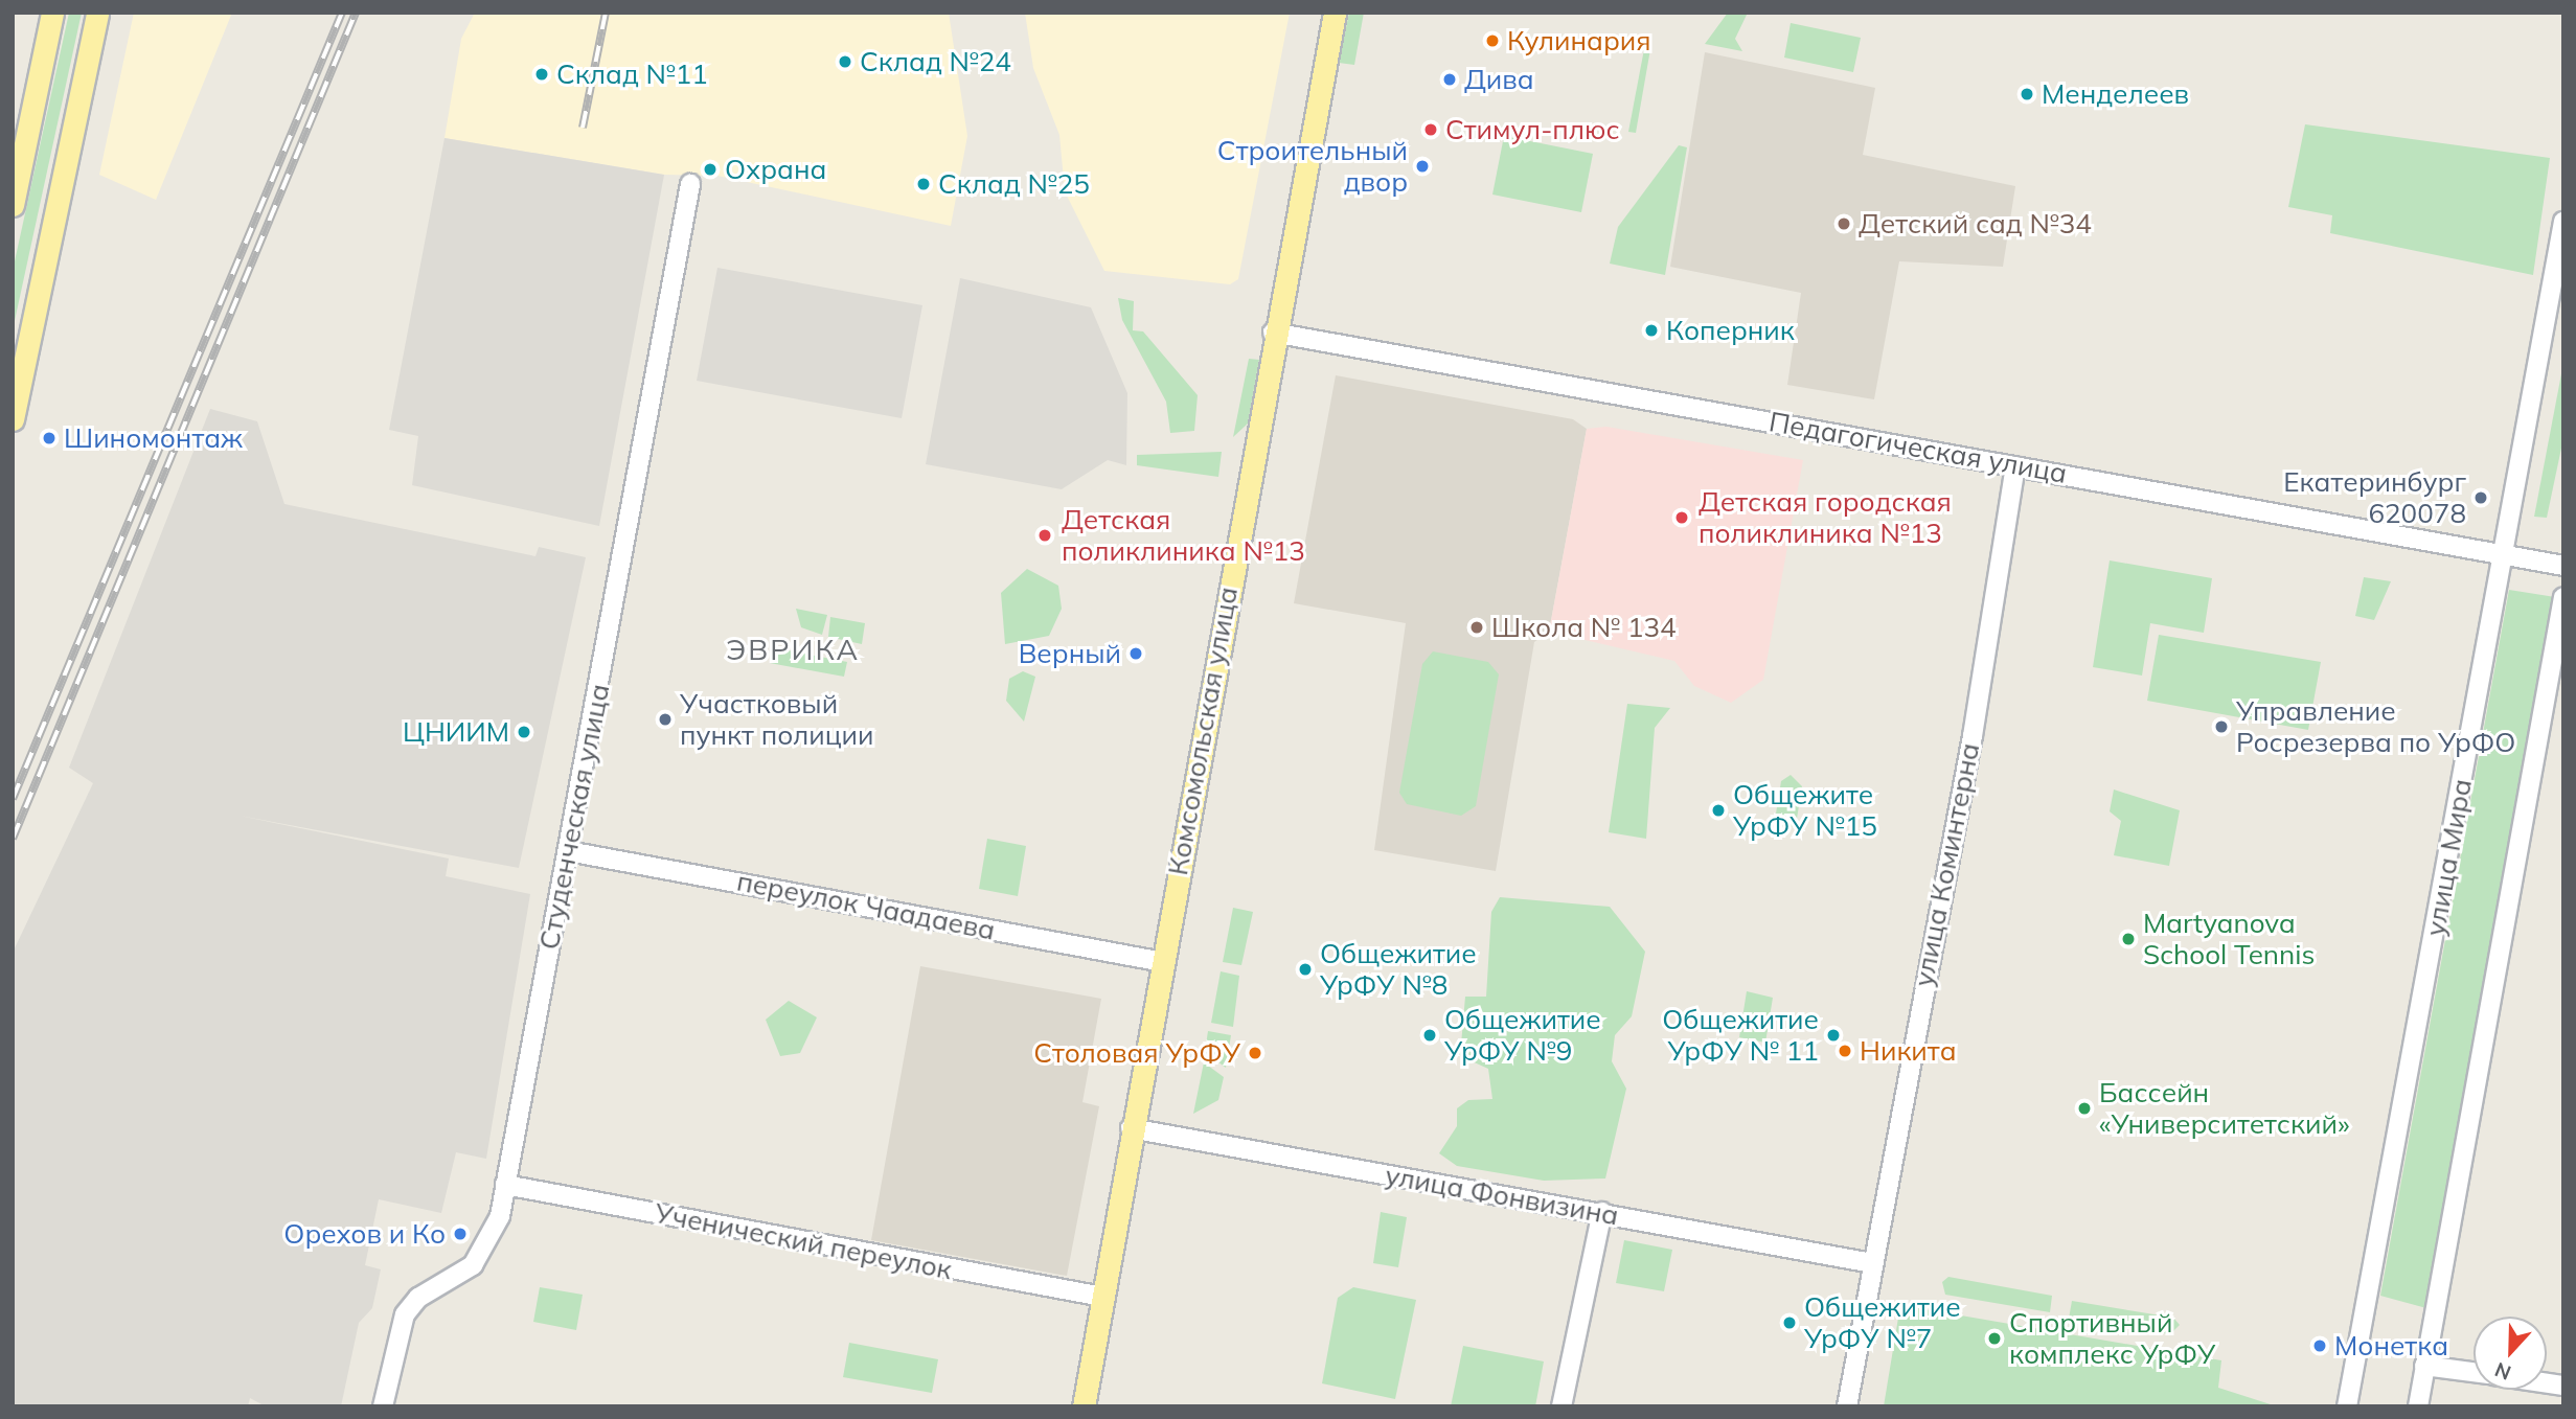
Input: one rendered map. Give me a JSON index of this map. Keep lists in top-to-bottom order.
{
  "streets": {
    "main road": ["Комсомольская улица"],
    "street": [
      "Педагогическая улица",
      "Студенческая улица",
      "улица Мира",
      "улица Коминтерна",
      "переулок Чаадаева",
      "улица Фонвизина",
      "Ученический переулок"
    ]
  },
  "crossings": [
    ["Педагогическая улица", "Комсомольская улица"],
    ["Педагогическая улица", "улица Мира"],
    ["Педагогическая улица", "улица Коминтерна"],
    ["Комсомольская улица", "переулок Чаадаева"],
    ["Комсомольская улица", "улица Фонвизина"],
    ["Комсомольская улица", "Ученический переулок"],
    ["Студенческая улица", "переулок Чаадаева"],
    ["Студенческая улица", "Ученический переулок"],
    ["улица Коминтерна", "улица Фонвизина"]
  ],
  "districts": ["ЭВРИКА"],
  "places": [
    "Кулинария",
    "Склад №24",
    "Склад №11",
    "Дива",
    "Менделеев",
    "Стимул-плюс",
    "Строительный двор",
    "Охрана",
    "Склад №25",
    "Детский сад №34",
    "Коперник",
    "Шиномонтаж",
    "Екатеринбург 620078",
    "Детская городская поликлиника №13",
    "Детская поликлиника №13",
    "Школа № 134",
    "Верный",
    "Участковый пункт полиции",
    "Управление Росрезерва по УрФО",
    "ЦНИИМ",
    "Общежите УрФУ №15",
    "Martyanova School Tennis",
    "Общежитие УрФУ №8",
    "Общежитие УрФУ №9",
    "Общежитие УрФУ № 11",
    "Никита",
    "Столовая УрФУ",
    "Бассейн «Университетский»",
    "Орехов и Ко",
    "Общежитие УрФУ №7",
    "Спортивный комплекс УрФУ",
    "Монетка"
  ],
  "north": "bottom"
}
